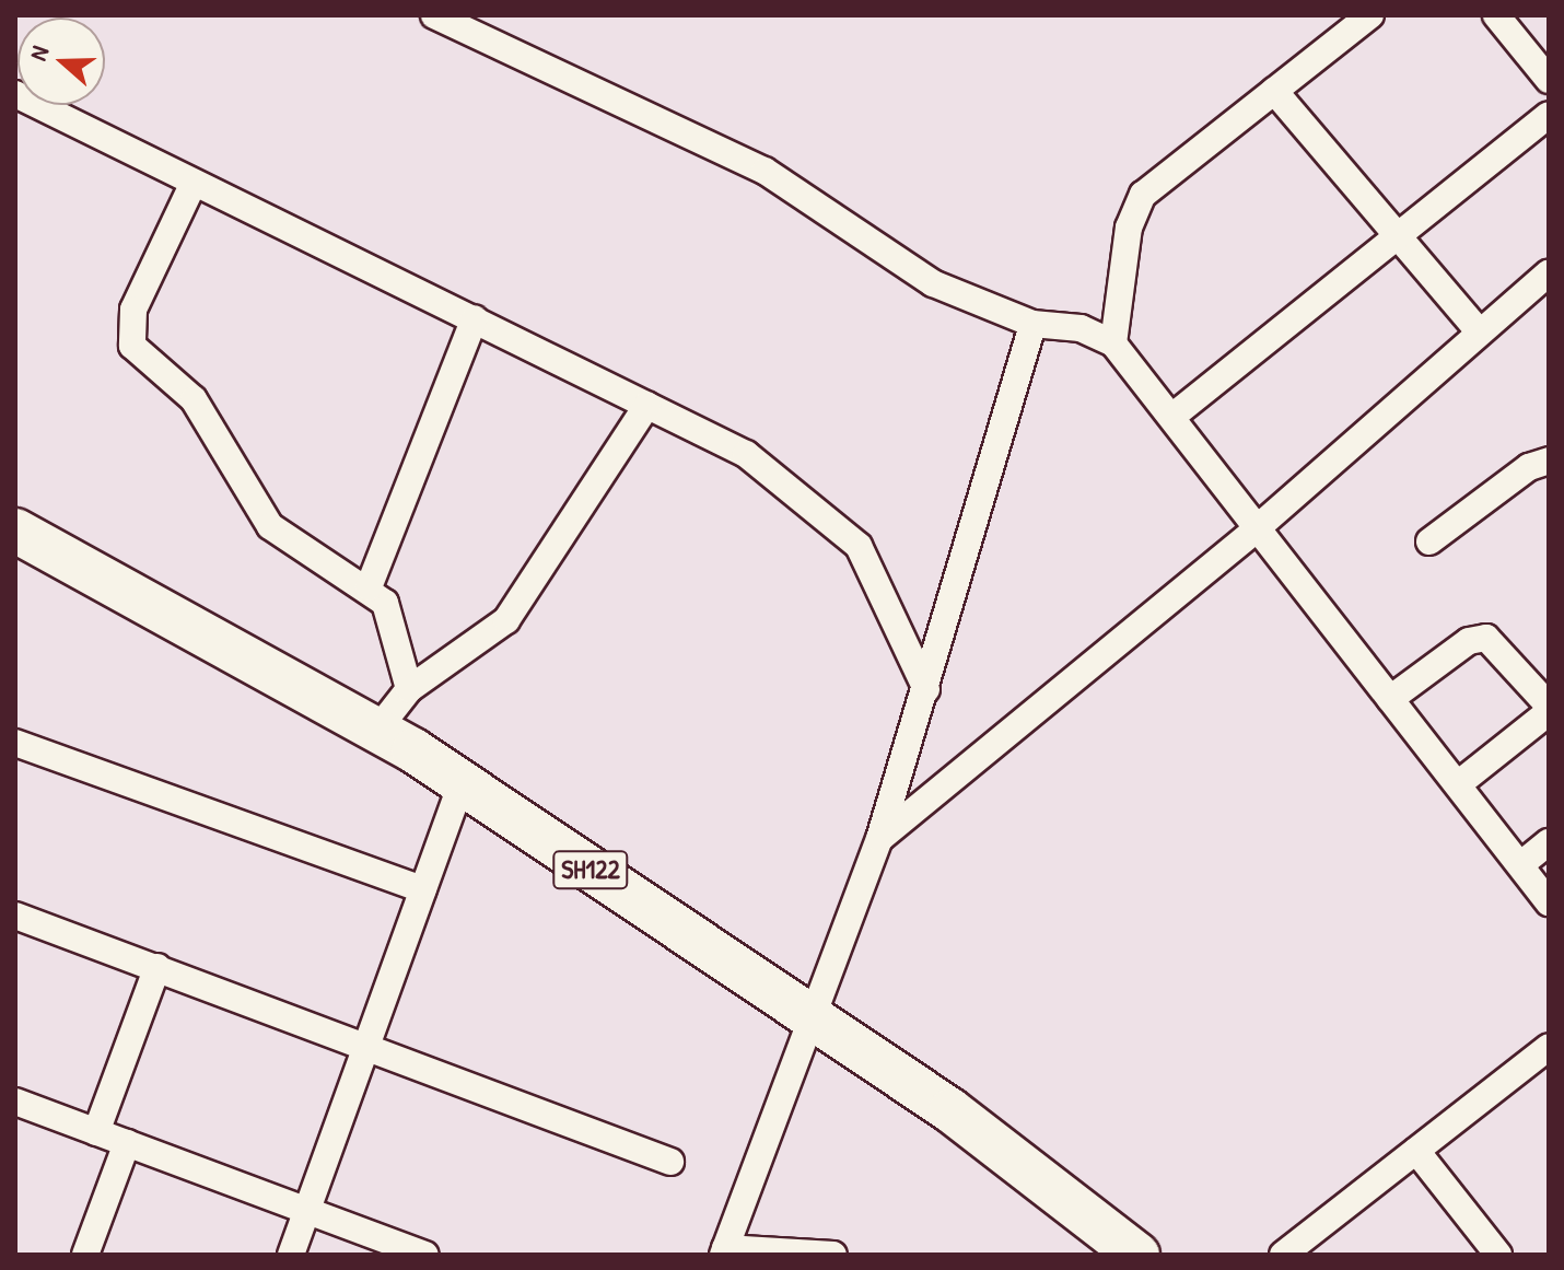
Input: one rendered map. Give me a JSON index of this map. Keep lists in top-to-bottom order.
{
  "streets": {
    "main road": ["SH122"]
  },
  "north": "left"
}
